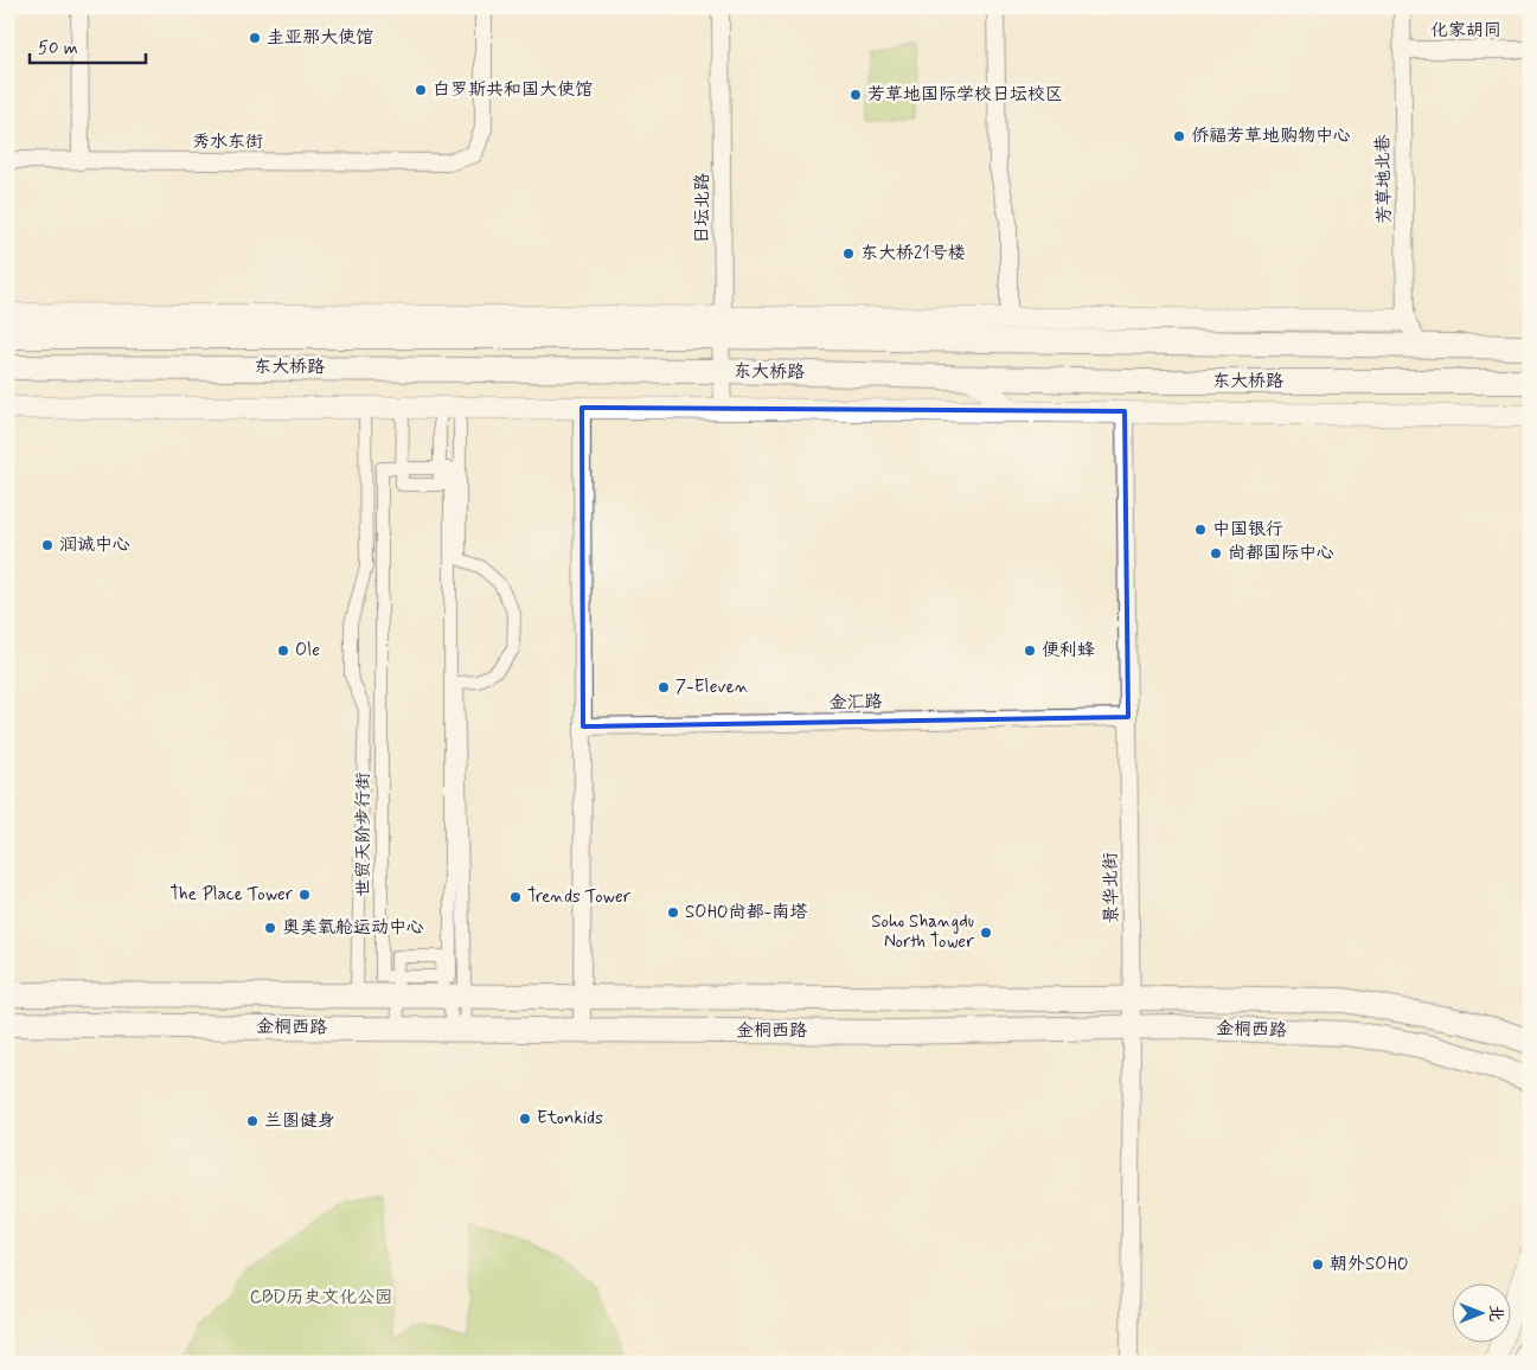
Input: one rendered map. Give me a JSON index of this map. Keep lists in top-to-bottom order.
{
  "streets": {
    "main road": ["东大桥路", "金桐西路"],
    "street": [
      "化家胡同",
      "秀水东街",
      "芳草地北巷",
      "日坛北路",
      "金汇路",
      "世贸天阶步行街",
      "景华北街"
    ]
  },
  "crossings": [
    ["化家胡同", "芳草地北巷"],
    ["日坛北路", "东大桥路"],
    ["金汇路", "景华北街"],
    ["世贸天阶步行街", "金桐西路"],
    ["景华北街", "金桐西路"]
  ],
  "parks": ["CBD历史文化公园"],
  "places": [
    "圭亚那大使馆",
    "白罗斯共和国大使馆",
    "芳草地国际学校日坛校区",
    "侨福芳草地购物中心",
    "东大桥21号楼",
    "中国银行",
    "润诚中心",
    "尚都国际中心",
    "Ole",
    "便利蜂",
    "7-Eleven",
    "The Place Tower",
    "Trends Tower",
    "SOHO尚都-南塔",
    "奥美氧舱运动中心",
    "Soho Shangdu North Tower",
    "Etonkids",
    "兰图健身",
    "朝外SOHO"
  ],
  "scale_bar": "50 m",
  "north": "right"
}
